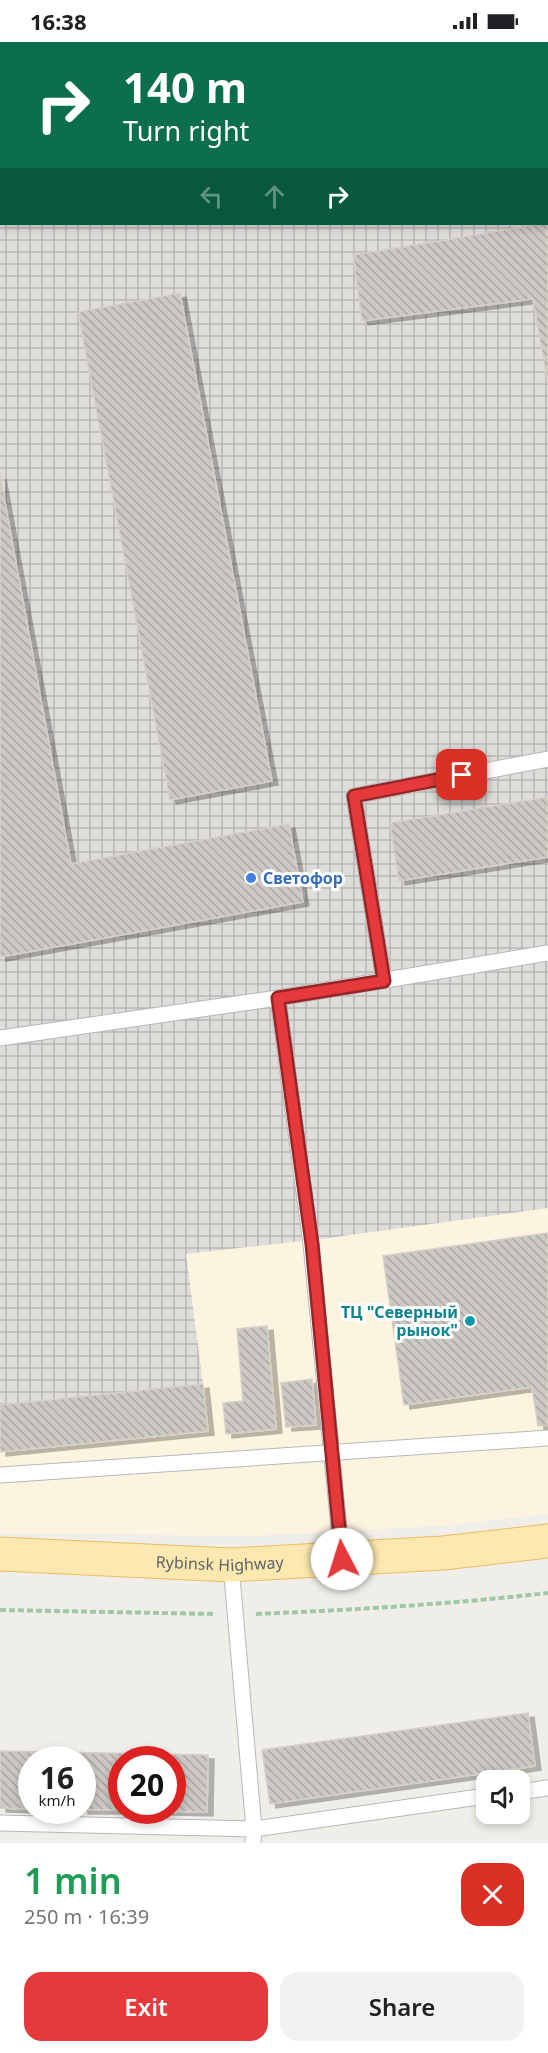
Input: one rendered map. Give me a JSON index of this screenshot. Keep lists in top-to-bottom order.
{
  "streets": {
    "main road": ["Rybinsk Highway"]
  },
  "places": ["Светофор", "ТЦ \"Северный рынок\""],
  "page": {
    "status": "16:38",
    "turn": ["140 m", "Turn right"],
    "speed": "16 km/h",
    "limit": "20",
    "heading": ["1 min", "250 m · 16:39"],
    "buttons": ["Exit", "Share"]
  }
}
